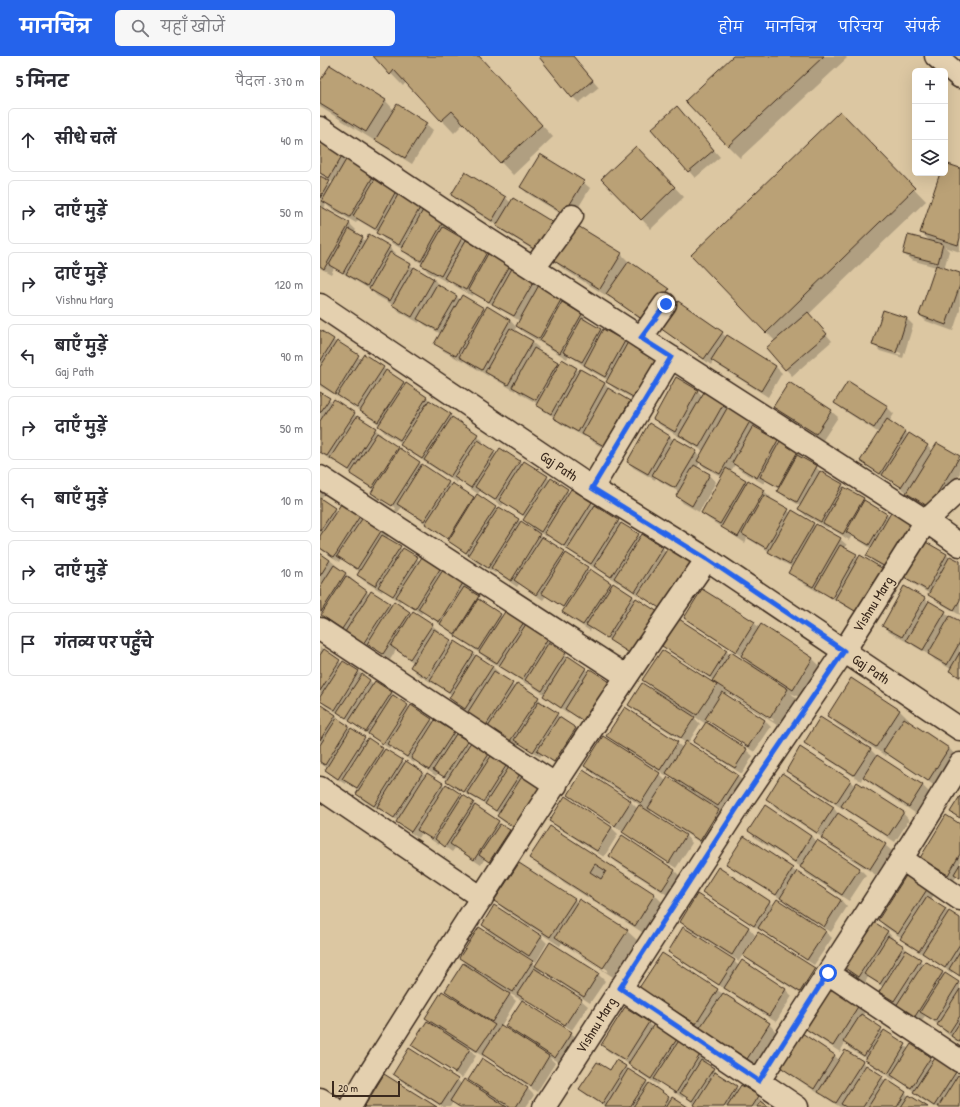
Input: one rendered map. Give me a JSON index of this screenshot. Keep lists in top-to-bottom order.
{
  "streets": {
    "street": ["Gaj Path", "Vishnu Marg"]
  },
  "crossings": [
    ["Gaj Path", "Vishnu Marg"]
  ],
  "scale_bar": "20 m",
  "page": {
    "header": "मानचित्र",
    "search": "यहाँ खोजें",
    "nav": [
      "होम",
      "मानचित्र",
      "परिचय",
      "संपर्क"
    ],
    "heading": ["5 मिनट", "पैदल · 370 m"],
    "map_buttons": ["+", "−"],
    "list": [
      ["सीधे चलें", "40 m"],
      ["दाएँ मुड़ें", "50 m"],
      ["दाएँ मुड़ें", "Vishnu Marg", "120 m"],
      ["बाएँ मुड़ें", "Gaj Path", "90 m"],
      ["दाएँ मुड़ें", "50 m"],
      ["बाएँ मुड़ें", "10 m"],
      ["दाएँ मुड़ें", "10 m"],
      "गंतव्य पर पहुँचे"
    ],
    "scale": "20 m"
  }
}
